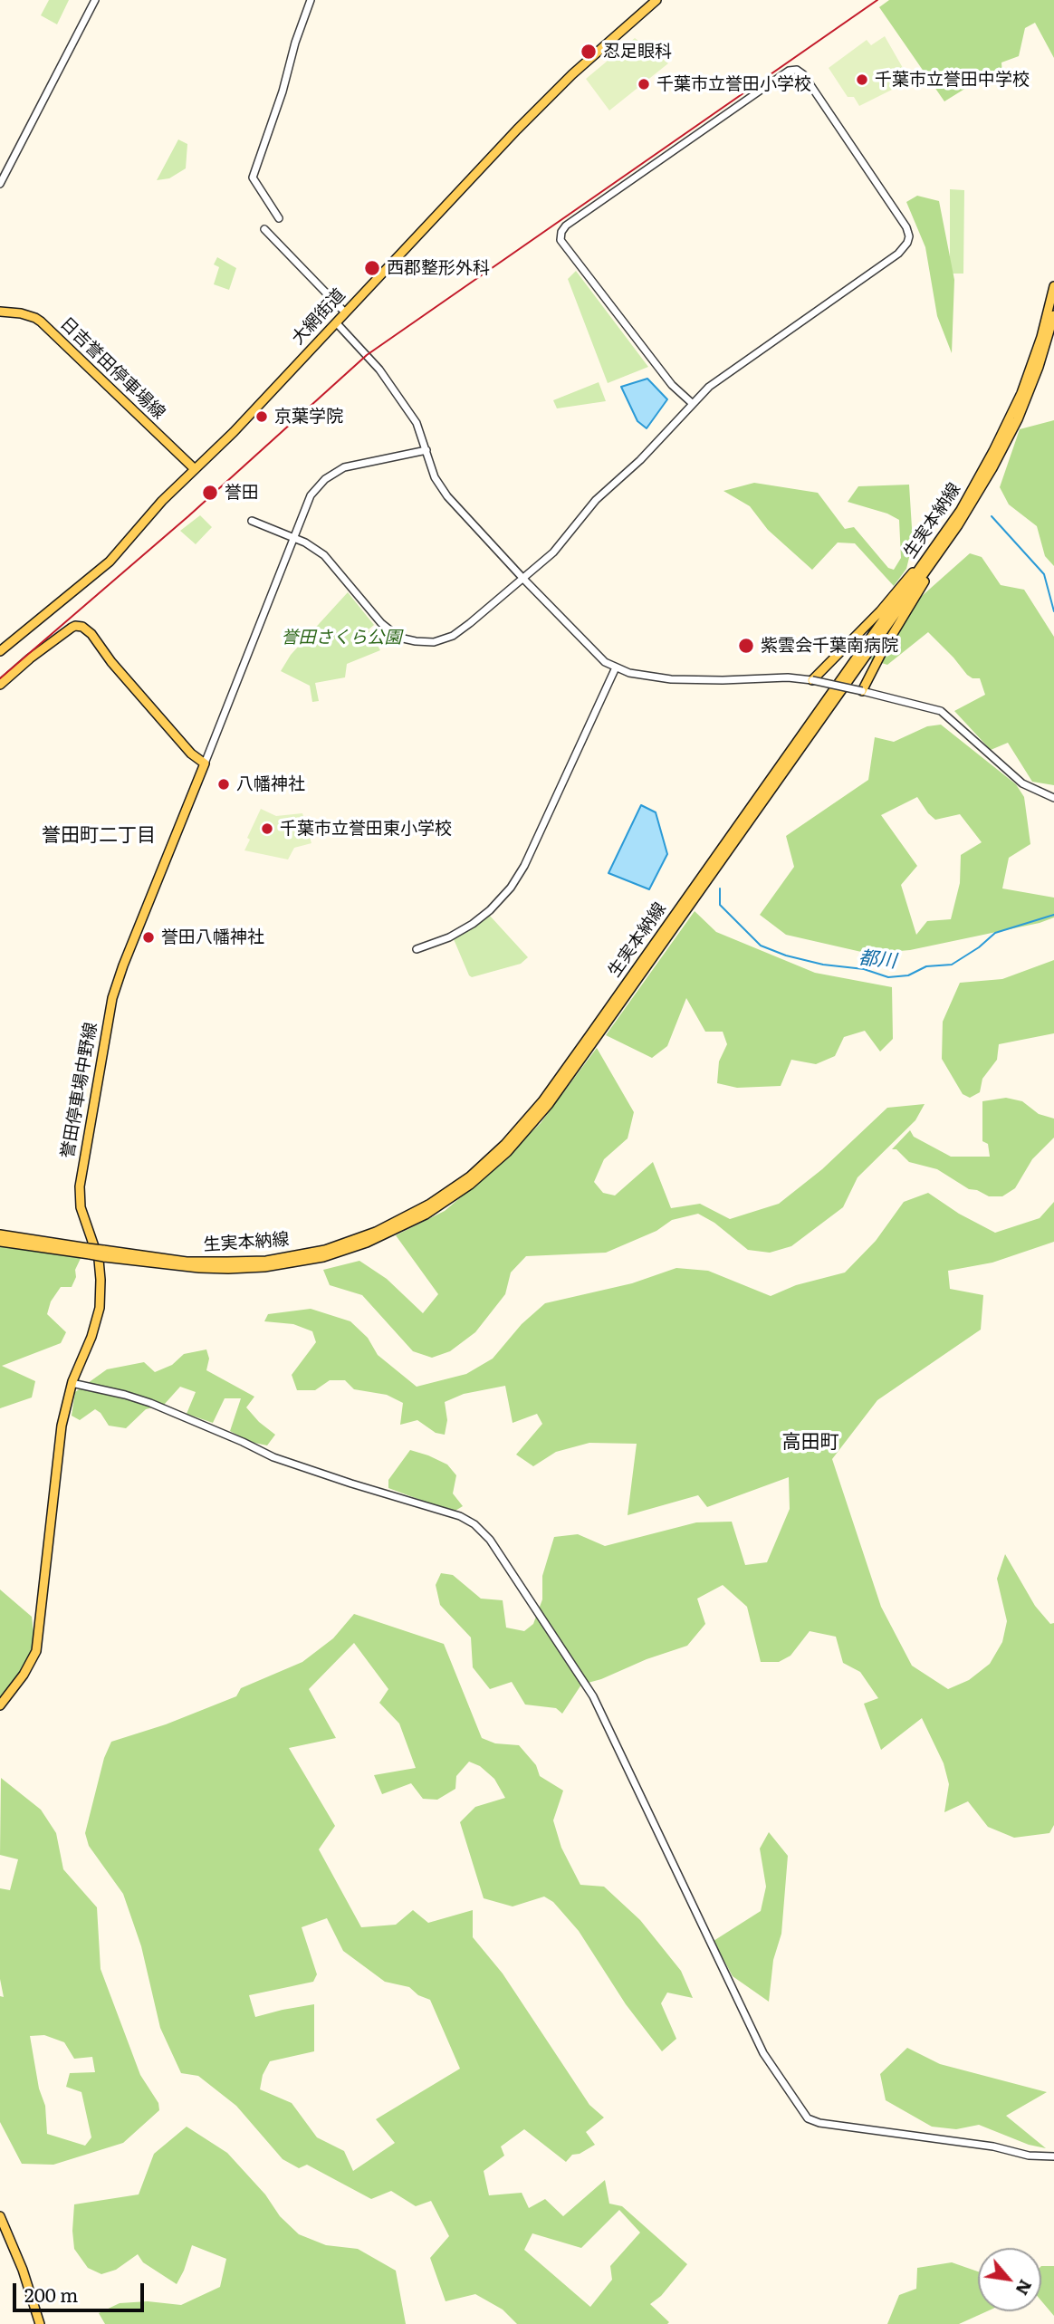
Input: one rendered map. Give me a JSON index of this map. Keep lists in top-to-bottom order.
{
  "streets": {
    "main road": [
      "大網街道",
      "日吉誉田停車場線",
      "生実本納線",
      "誉田停車場中野線"
    ]
  },
  "crossings": [
    ["大網街道", "日吉誉田停車場線"]
  ],
  "districts": ["誉田町二丁目", "高田町"],
  "water": ["都川"],
  "parks": ["誉田さくら公園"],
  "places": [
    "忍足眼科",
    "千葉市立誉田中学校",
    "千葉市立誉田小学校",
    "西郡整形外科",
    "京葉学院",
    "誉田",
    "紫雲会千葉南病院",
    "八幡神社",
    "千葉市立誉田東小学校",
    "誉田八幡神社"
  ],
  "scale_bar": "200 m",
  "north": "bottom right"
}
